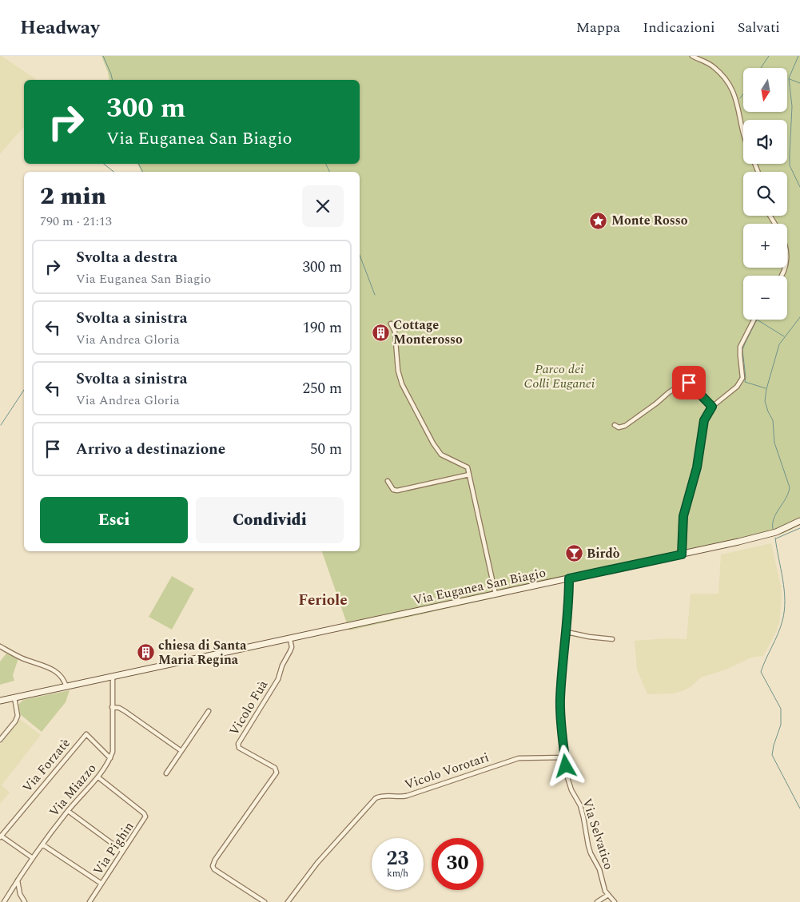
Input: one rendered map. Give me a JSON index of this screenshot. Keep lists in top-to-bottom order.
{
  "streets": {
    "main road": ["Via Euganea San Biagio"],
    "street": [
      "Vicolo Fuà",
      "Via Forzatè",
      "Vicolo Vorotari",
      "Via Miazzo",
      "Via Selvatico",
      "Via Pighin"
    ]
  },
  "crossings": [
    ["Via Euganea San Biagio", "Vicolo Fuà"],
    ["Via Euganea San Biagio", "Via Miazzo"],
    ["Via Euganea San Biagio", "Via Selvatico"],
    ["Via Forzatè", "Via Miazzo"],
    ["Vicolo Vorotari", "Via Selvatico"],
    ["Via Miazzo", "Via Pighin"]
  ],
  "districts": ["Feriole"],
  "parks": ["Parco dei Colli Euganei"],
  "places": {
    "place": ["Monte Rosso"],
    "building": ["Cottage Monterosso", "chiesa di Santa Maria Regina"],
    "bar": ["Birdò"]
  },
  "north": "bottom",
  "page": {
    "header": "Headway",
    "nav": ["Mappa", "Indicazioni", "Salvati"],
    "map_buttons": ["+", "−"],
    "turn": ["300 m", "Via Euganea San Biagio"],
    "heading": ["2 min", "790 m · 21:13"],
    "list": [
      {
        "name": "Svolta a destra",
        "note": "Via Euganea San Biagio",
        "value": "300 m"
      },
      {
        "name": "Svolta a sinistra",
        "note": "Via Andrea Gloria",
        "value": "190 m"
      },
      {
        "name": "Svolta a sinistra",
        "note": "Via Andrea Gloria",
        "value": "250 m"
      },
      {
        "name": "Arrivo a destinazione",
        "value": "50 m"
      }
    ],
    "buttons": ["Esci", "Condividi"],
    "speed": "23 km/h",
    "limit": "30"
  }
}
